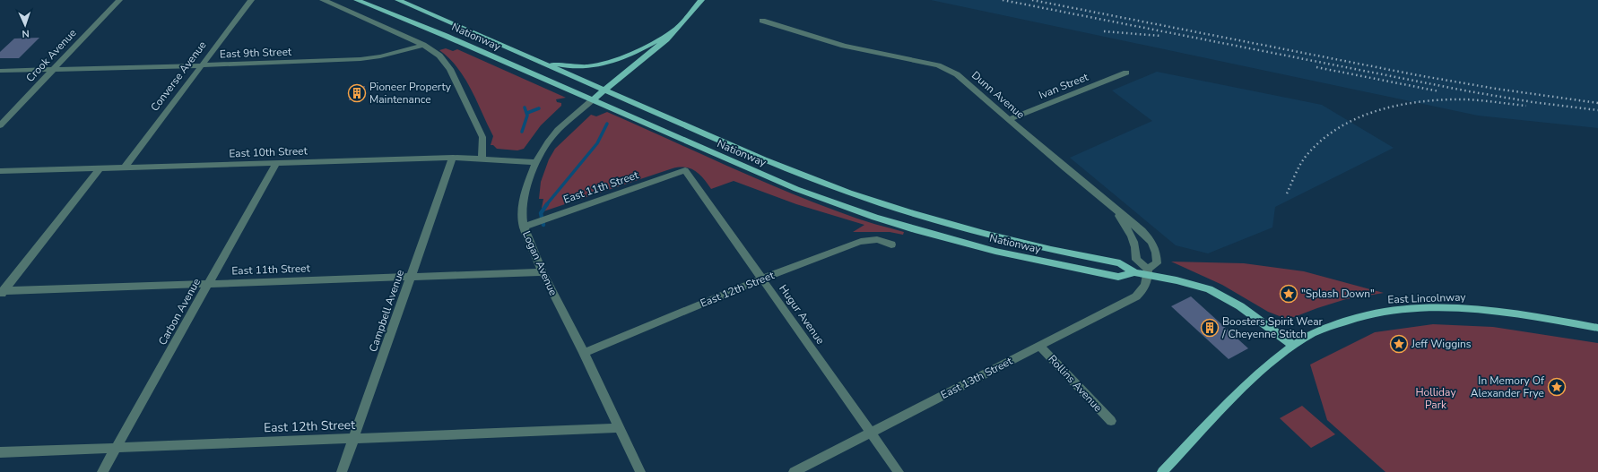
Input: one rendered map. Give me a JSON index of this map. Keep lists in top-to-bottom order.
{
  "streets": {
    "main road": ["Nationway", "Logan Avenue", "East Lincolnway"],
    "street": [
      "East 9th Street",
      "Crook Avenue",
      "Converse Avenue",
      "Ivan Street",
      "Dunn Avenue",
      "East 10th Street",
      "East 11th Street",
      "East 12th Street",
      "Campbell Avenue",
      "Carbon Avenue",
      "Hugur Avenue",
      "East 13th Street",
      "Rollins Avenue"
    ]
  },
  "crossings": [
    ["Nationway", "Dunn Avenue"],
    ["Nationway", "Logan Avenue"],
    ["Nationway", "East Lincolnway"],
    ["Nationway", "East 13th Street"],
    ["East 9th Street", "Crook Avenue"],
    ["East 9th Street", "Converse Avenue"],
    ["Converse Avenue", "East 10th Street"],
    ["Ivan Street", "Dunn Avenue"],
    ["Dunn Avenue", "East 13th Street"],
    ["East 10th Street", "Logan Avenue"],
    ["East 10th Street", "Campbell Avenue"],
    ["East 10th Street", "Carbon Avenue"],
    ["East 11th Street", "Logan Avenue"],
    ["East 11th Street", "Campbell Avenue"],
    ["East 11th Street", "Carbon Avenue"],
    ["East 11th Street", "Hugur Avenue"],
    ["Logan Avenue", "East 12th Street"],
    ["East 12th Street", "Campbell Avenue"],
    ["East 12th Street", "Carbon Avenue"],
    ["East 12th Street", "Hugur Avenue"],
    ["Hugur Avenue", "East 13th Street"],
    ["East 13th Street", "Rollins Avenue"]
  ],
  "parks": ["Holliday Park"],
  "places": {
    "building": ["Pioneer Property Maintenance", "Boosters Spirit Wear / Cheyenne Stitch"],
    "place": ["\"Splash Down\"", "Jeff Wiggins", "In Memory Of Alexander Frye"]
  },
  "north": "bottom"
}
